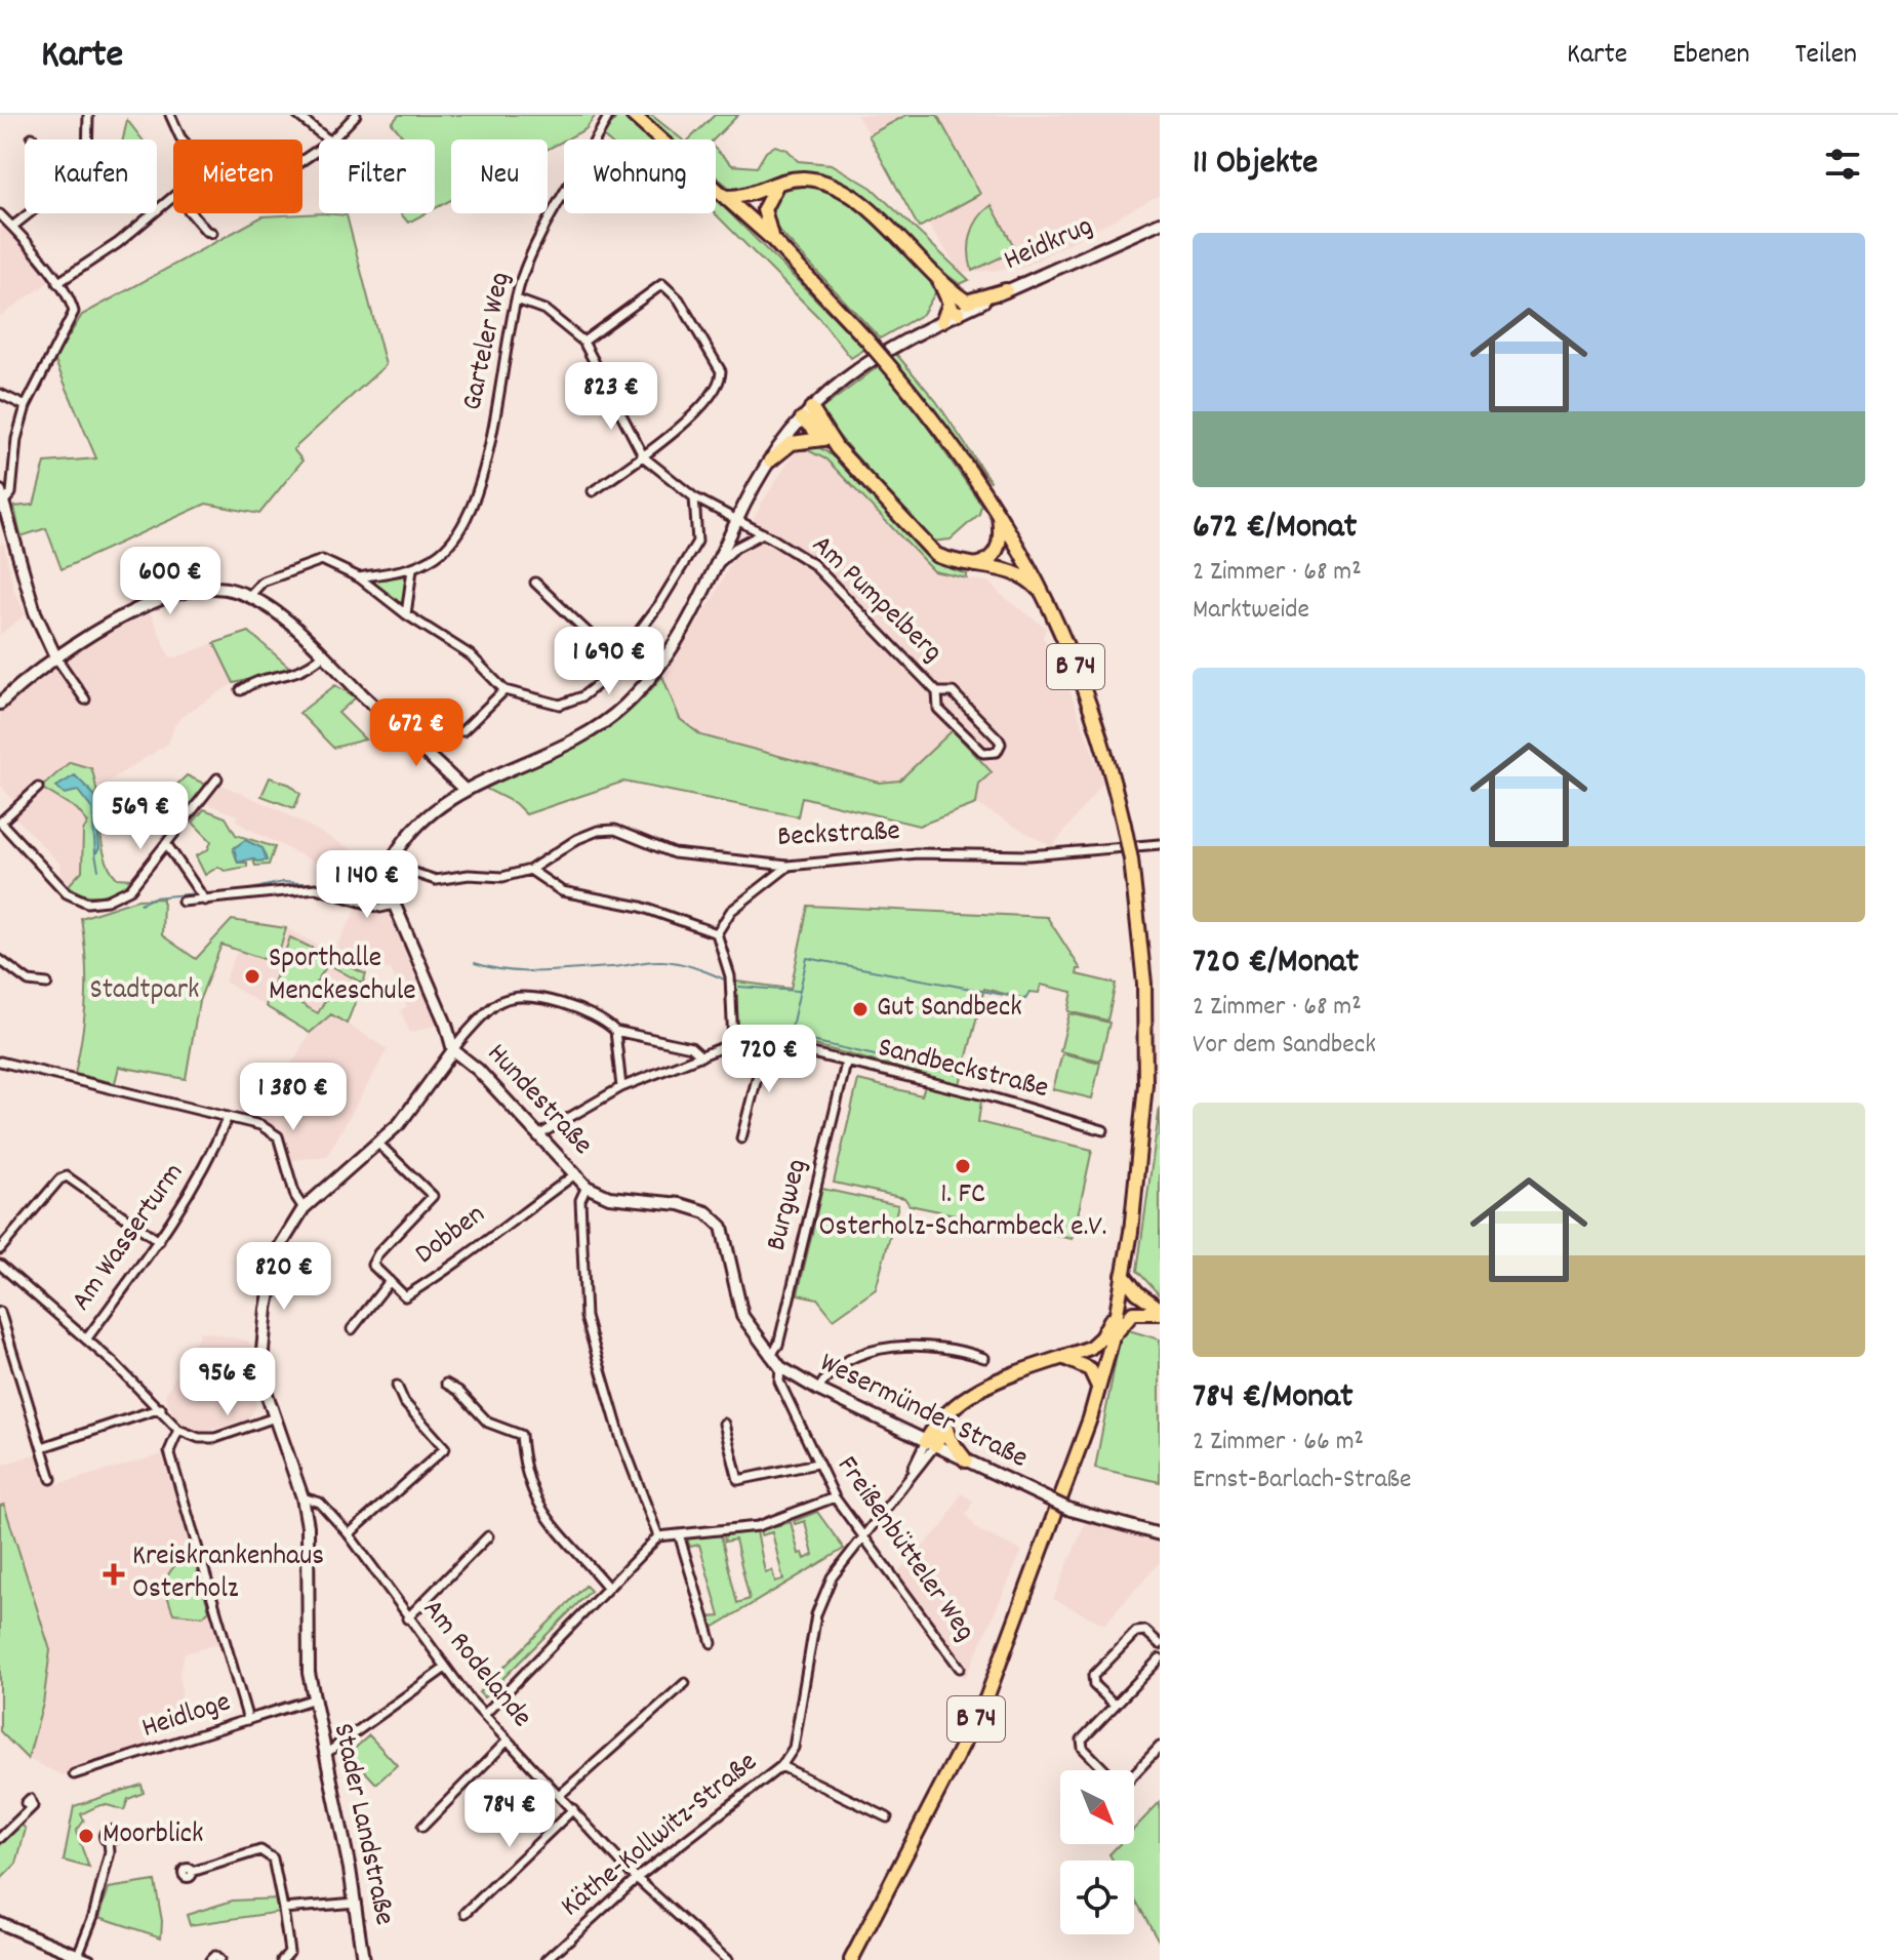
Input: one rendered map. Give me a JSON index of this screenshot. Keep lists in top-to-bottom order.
{
  "streets": {
    "main road": ["B 74"],
    "street": [
      "Heidkrug",
      "Garteler Weg",
      "Am Pumpelberg",
      "Beckstraße",
      "Sandbeckstraße",
      "Hundestraße",
      "Burgweg",
      "Dobben",
      "Am Wasserturm",
      "Wesermünder Straße",
      "Freißenbütteler Weg",
      "Am Rodelande",
      "Heidloge",
      "Stader Landstraße",
      "Käthe-Kollwitz-Straße"
    ]
  },
  "crossings": [
    ["Sandbeckstraße", "Hundestraße"],
    ["Sandbeckstraße", "Burgweg"],
    ["Hundestraße", "Dobben"],
    ["Hundestraße", "Wesermünder Straße"],
    ["Hundestraße", "Stader Landstraße"],
    ["Burgweg", "Wesermünder Straße"],
    ["Dobben", "Stader Landstraße"],
    ["Wesermünder Straße", "Freißenbütteler Weg"],
    ["Wesermünder Straße", "Käthe-Kollwitz-Straße"],
    ["Freißenbütteler Weg", "Käthe-Kollwitz-Straße"],
    ["Am Rodelande", "Stader Landstraße"],
    ["Am Rodelande", "Käthe-Kollwitz-Straße"],
    ["Heidloge", "Stader Landstraße"]
  ],
  "parks": ["Stadtpark"],
  "places": {
    "other": [
      "Sporthalle Menckeschule",
      "Gut Sandbeck",
      "1. FC Osterholz-Scharmbeck e.V.",
      "Moorblick"
    ],
    "health": ["Kreiskrankenhaus Osterholz"]
  },
  "north": "bottom right",
  "page": {
    "header": "Karte",
    "nav": ["Karte", "Ebenen", "Teilen"],
    "heading": "11 Objekte",
    "chip": [
      "Kaufen",
      "Mieten",
      "Filter",
      "Neu",
      "Wohnung"
    ],
    "list": [
      {
        "name": "672 €/Monat",
        "note": "2 Zimmer · 68 m² · Marktweide"
      },
      {
        "name": "720 €/Monat",
        "note": "2 Zimmer · 68 m² · Vor dem Sandbeck"
      },
      {
        "name": "784 €/Monat",
        "note": "2 Zimmer · 66 m² · Ernst-Barlach-Straße"
      }
    ],
    "price": [
      "823 €",
      "600 €",
      "1 690 €",
      "672 €",
      "569 €",
      "1 140 €",
      "720 €",
      "1 380 €",
      "820 €",
      "956 €",
      "784 €"
    ]
  }
}
